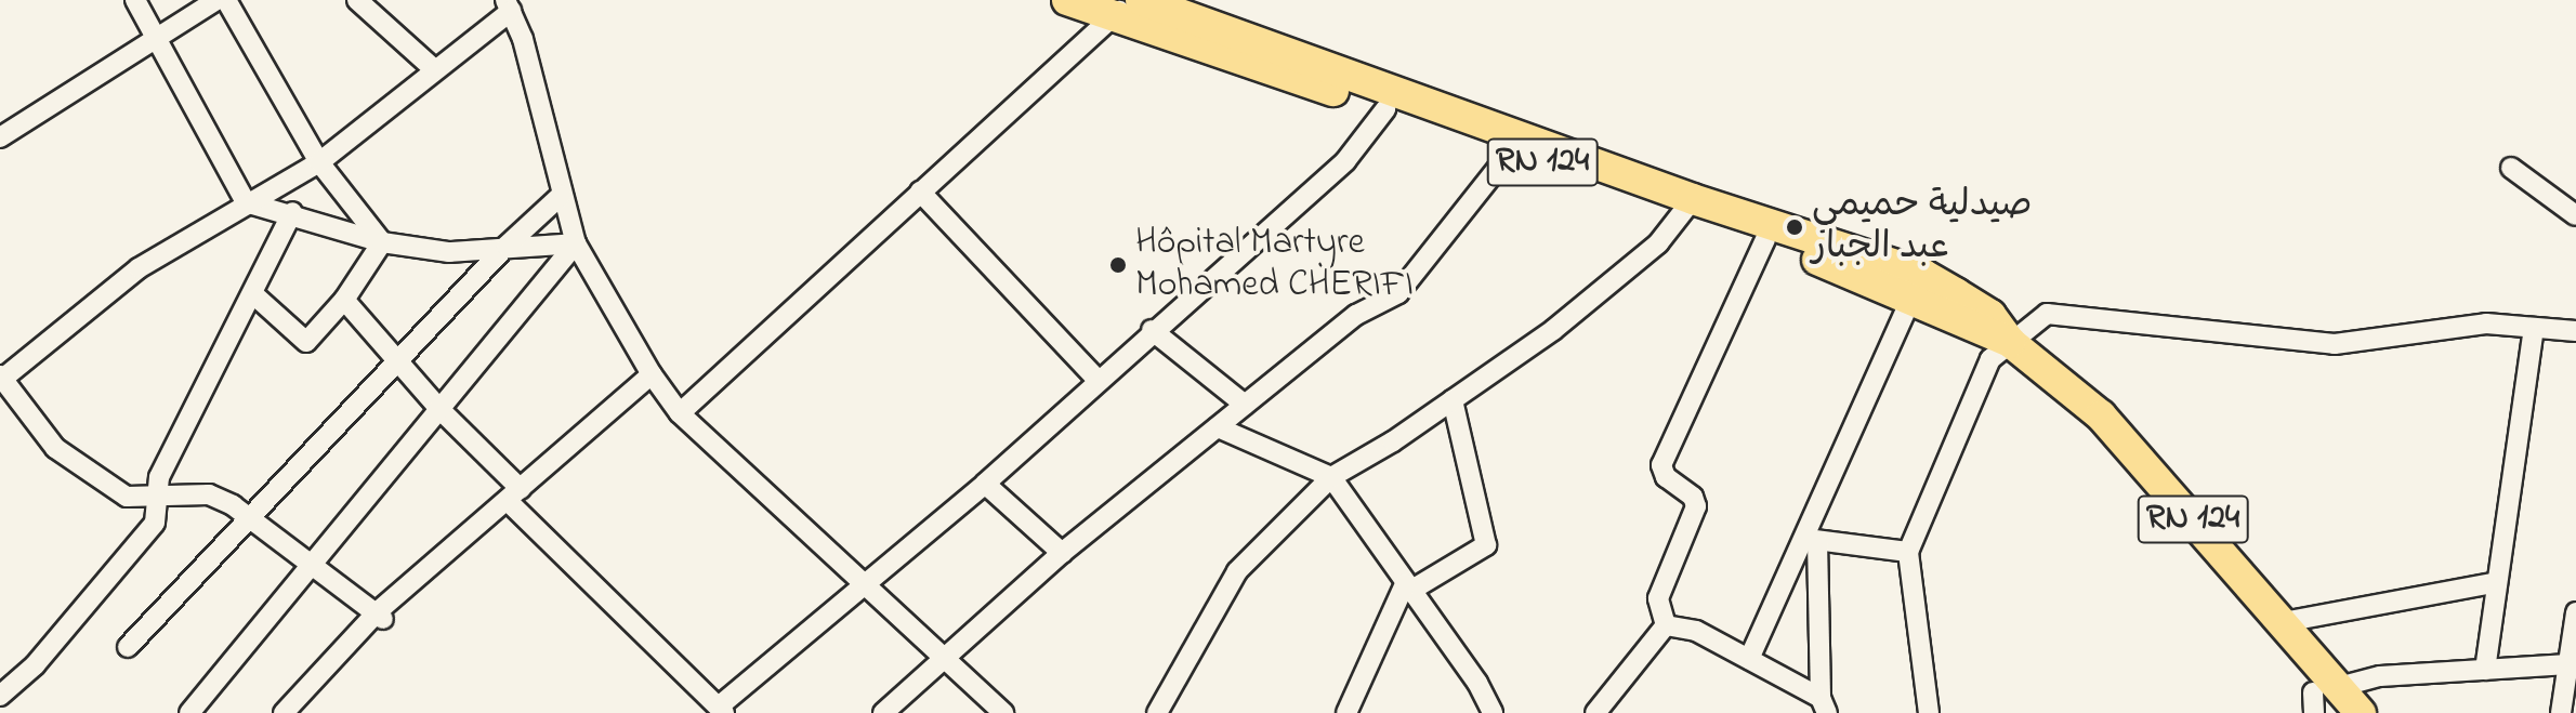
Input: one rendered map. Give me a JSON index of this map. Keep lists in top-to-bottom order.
{
  "streets": {
    "main road": ["RN 124"]
  },
  "places": ["صيدلية حميمي عبد الجبار", "Hôpital Martyre Mohamed CHERIFI"]
}
